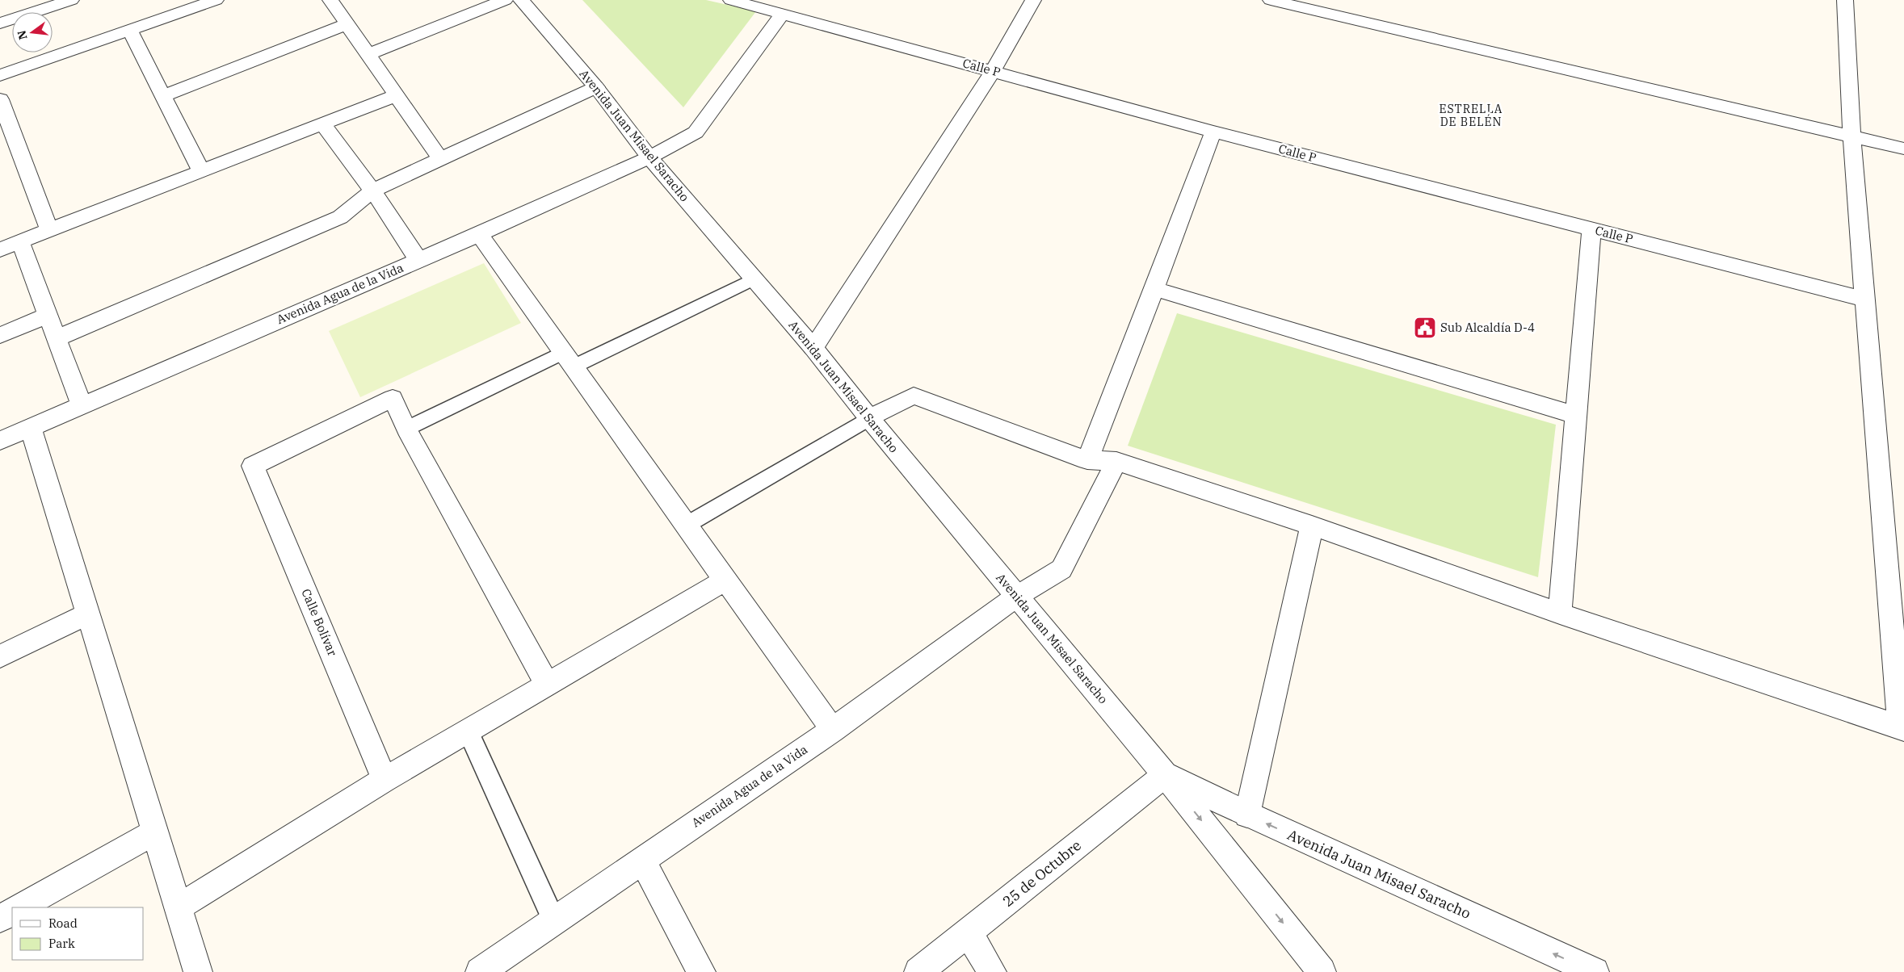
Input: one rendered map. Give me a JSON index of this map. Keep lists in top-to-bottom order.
{
  "streets": {
    "street": [
      "Calle P",
      "Avenida Juan Misael Saracho",
      "Avenida Agua de la Vida",
      "Calle Bolívar",
      "25 de Octubre"
    ]
  },
  "crossings": [
    ["Calle P", "Avenida Agua de la Vida"],
    ["Avenida Juan Misael Saracho", "Avenida Agua de la Vida"],
    ["Avenida Juan Misael Saracho", "25 de Octubre"]
  ],
  "districts": ["ESTRELLA DE BELÉN"],
  "places": {
    "public building": ["Sub Alcaldía D-4"]
  },
  "legend": ["Road", "Park"],
  "north": "left"
}
